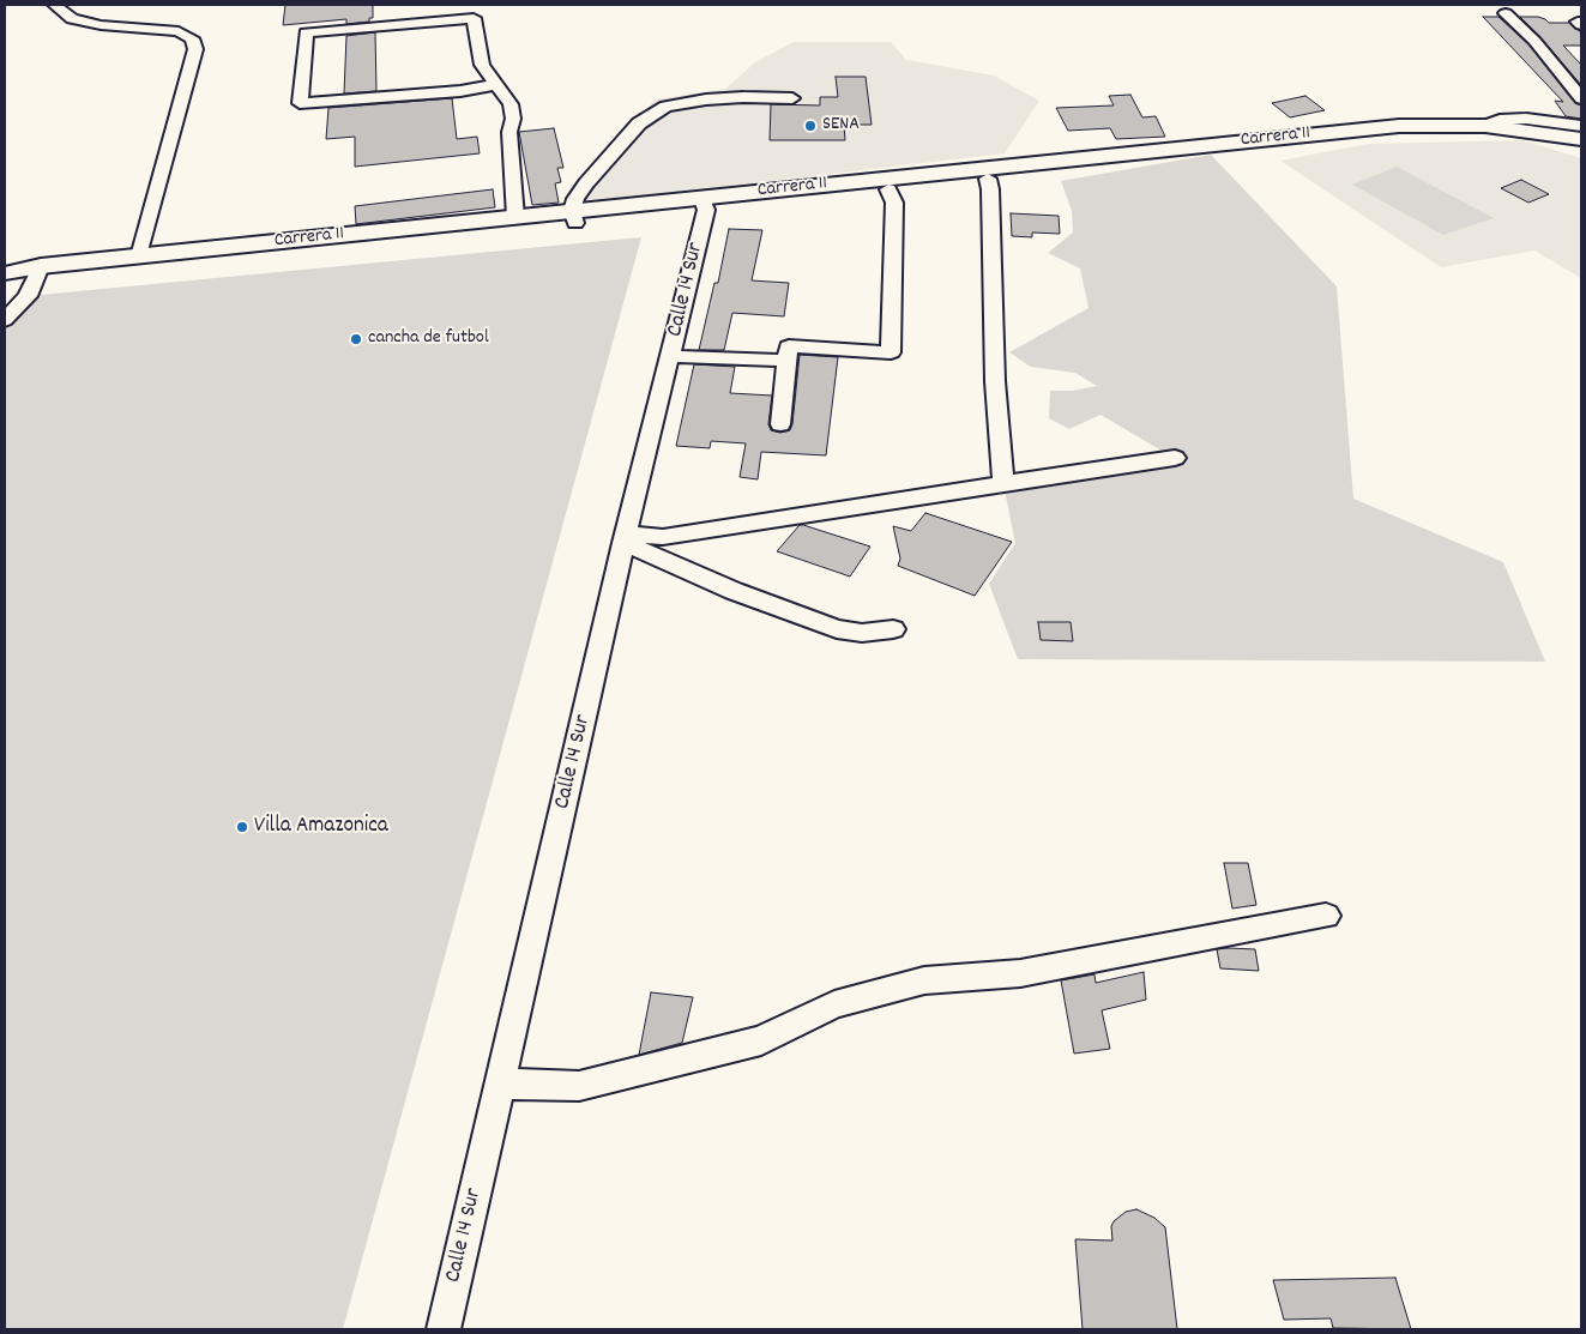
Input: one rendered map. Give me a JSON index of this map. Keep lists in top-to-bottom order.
{
  "streets": {
    "main road": ["Carrera 11"],
    "street": ["Calle 14 Sur"]
  },
  "crossings": [
    ["Carrera 11", "Calle 14 Sur"]
  ],
  "places": ["SENA", "cancha de futbol", "Villa Amazonica"]
}
